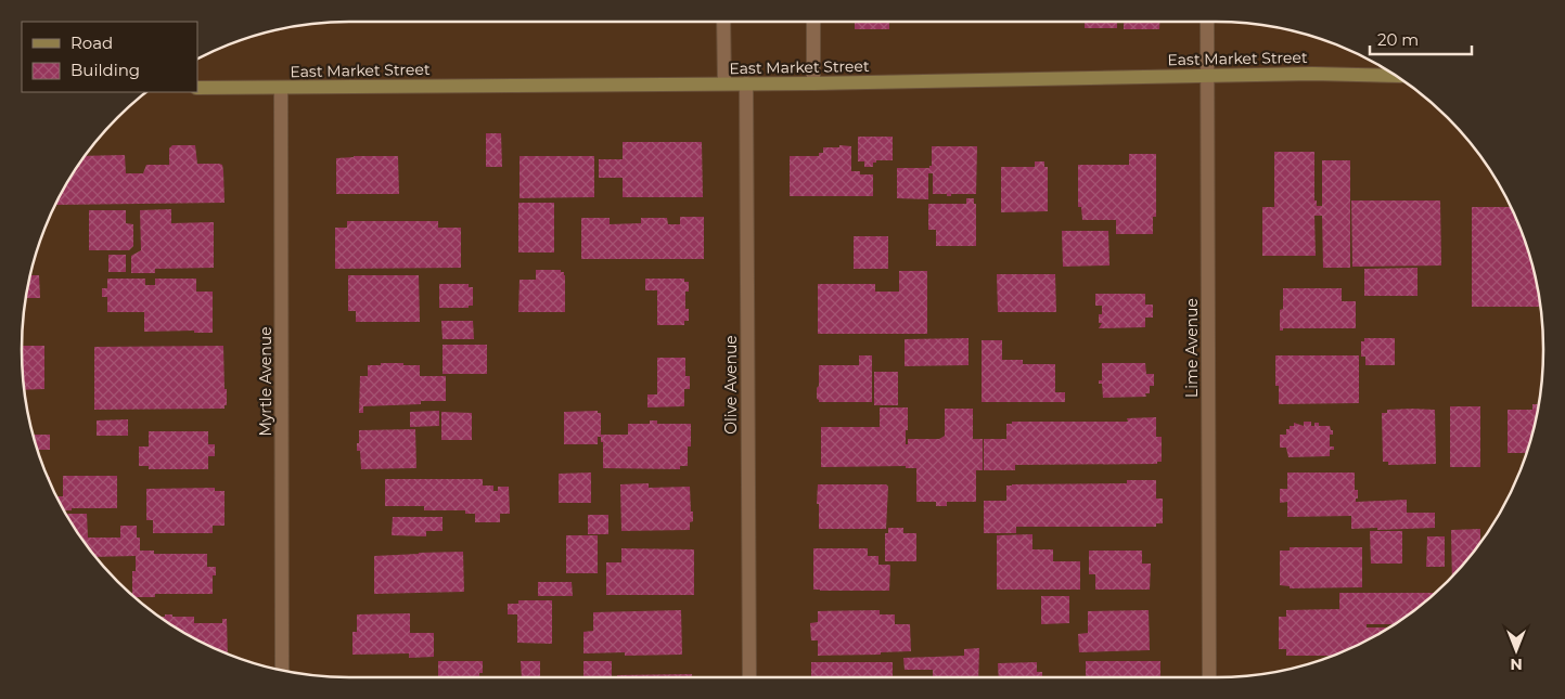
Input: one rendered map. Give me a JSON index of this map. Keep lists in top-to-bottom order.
{
  "streets": {
    "street": [
      "East Market Street",
      "Lime Avenue",
      "Myrtle Avenue",
      "Olive Avenue"
    ]
  },
  "crossings": [
    ["East Market Street", "Lime Avenue"],
    ["East Market Street", "Myrtle Avenue"],
    ["East Market Street", "Olive Avenue"]
  ],
  "legend": ["Road", "Building"],
  "scale_bar": "20 m",
  "north": "bottom"
}
